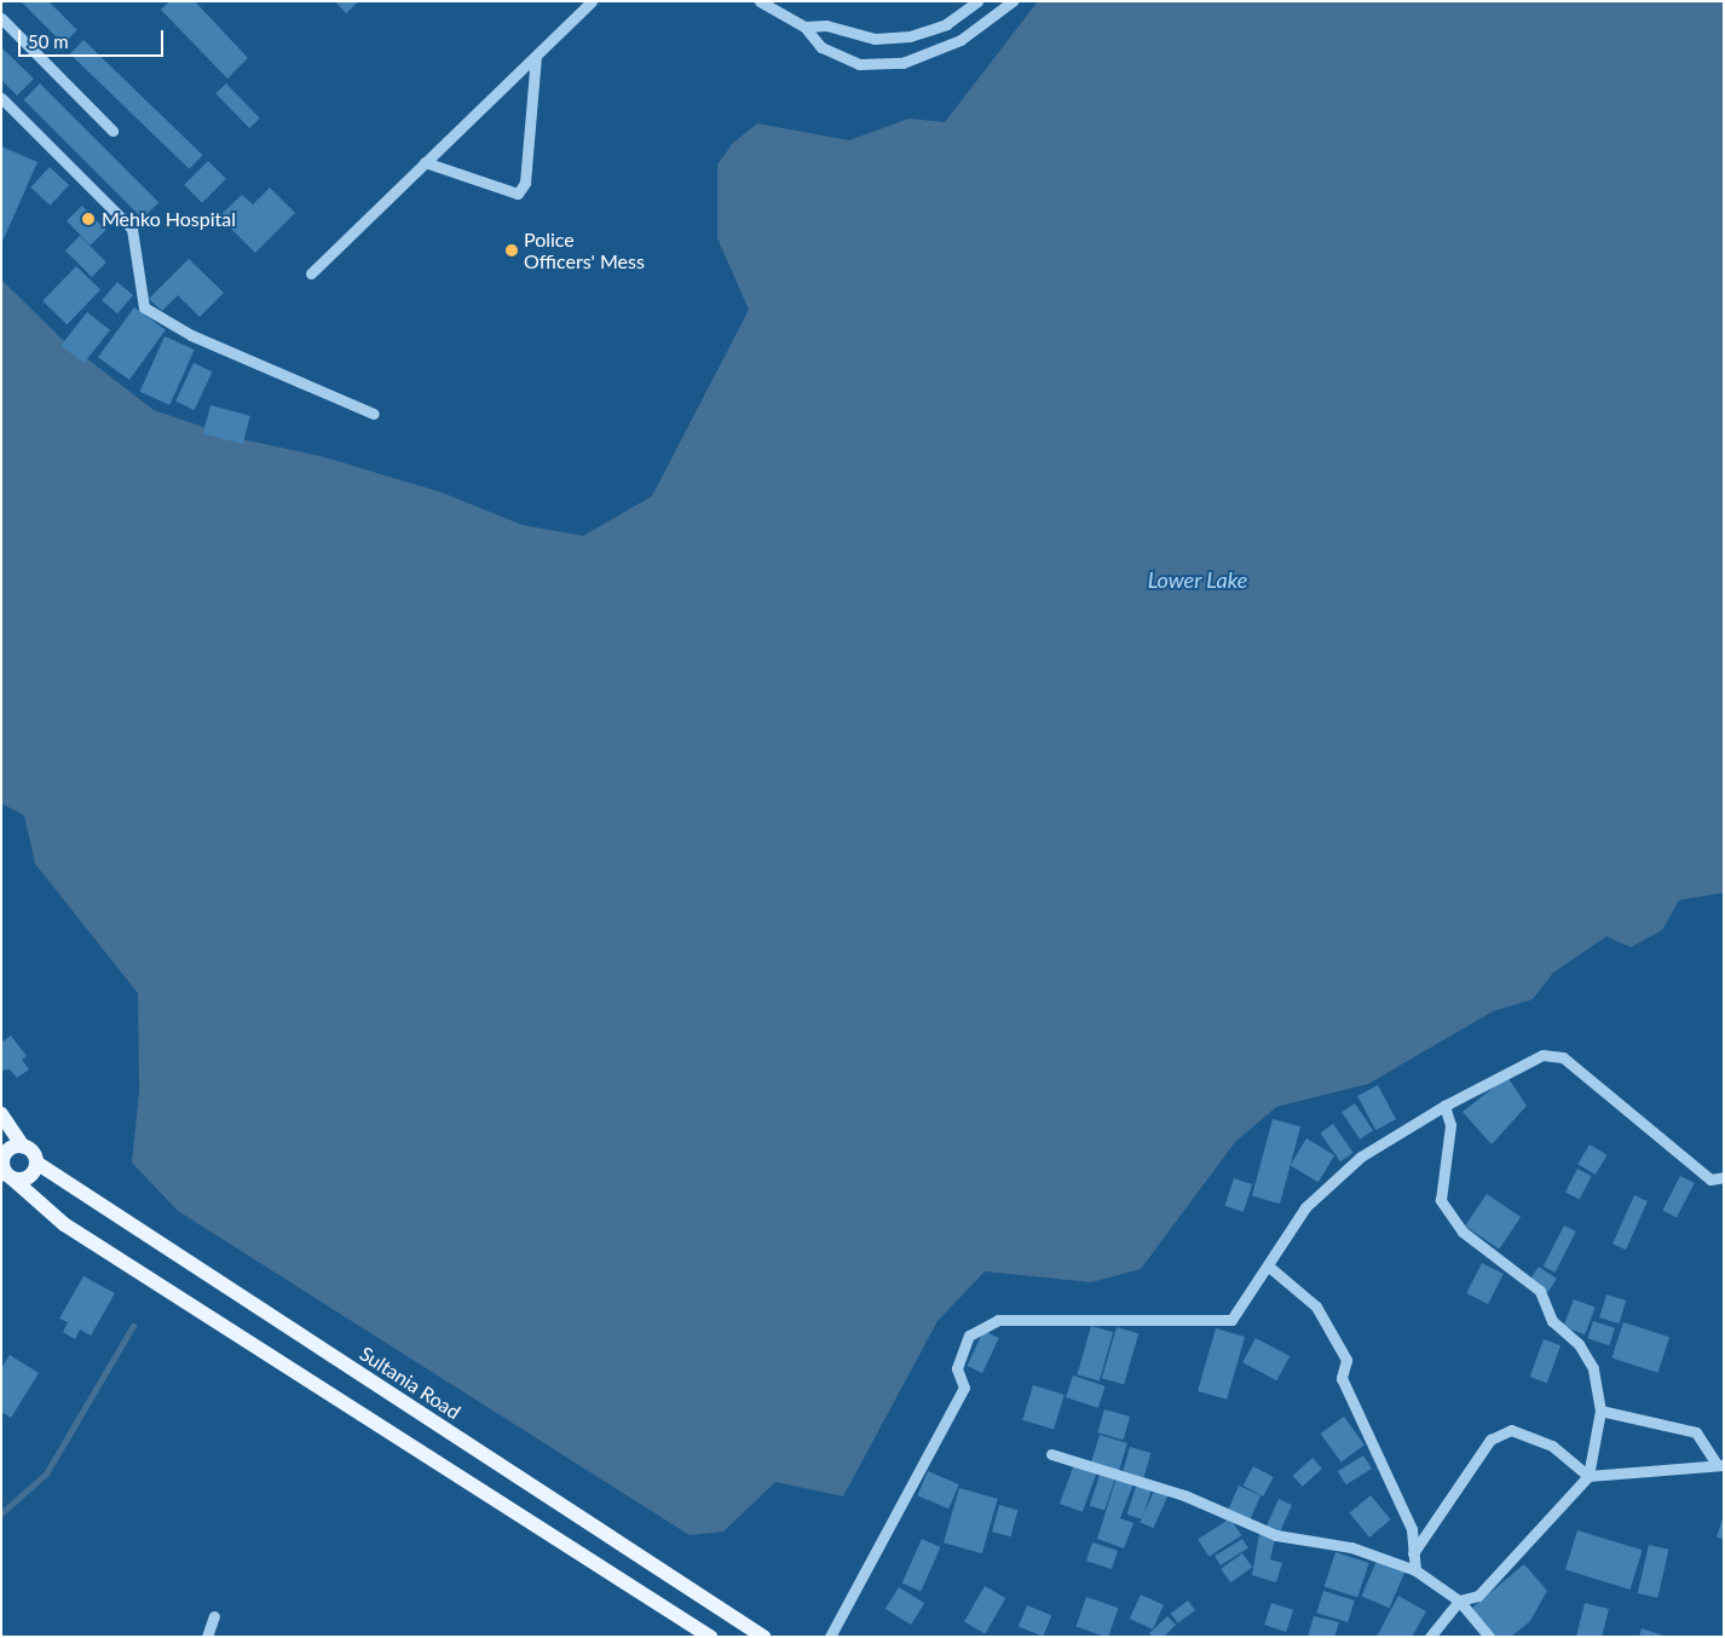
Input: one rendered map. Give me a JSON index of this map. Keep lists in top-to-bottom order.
{
  "streets": {
    "main road": ["Sultania Road"]
  },
  "water": ["Lower Lake"],
  "places": ["Mehko Hospital", "Police Officers' Mess"],
  "scale_bar": "50 m"
}
